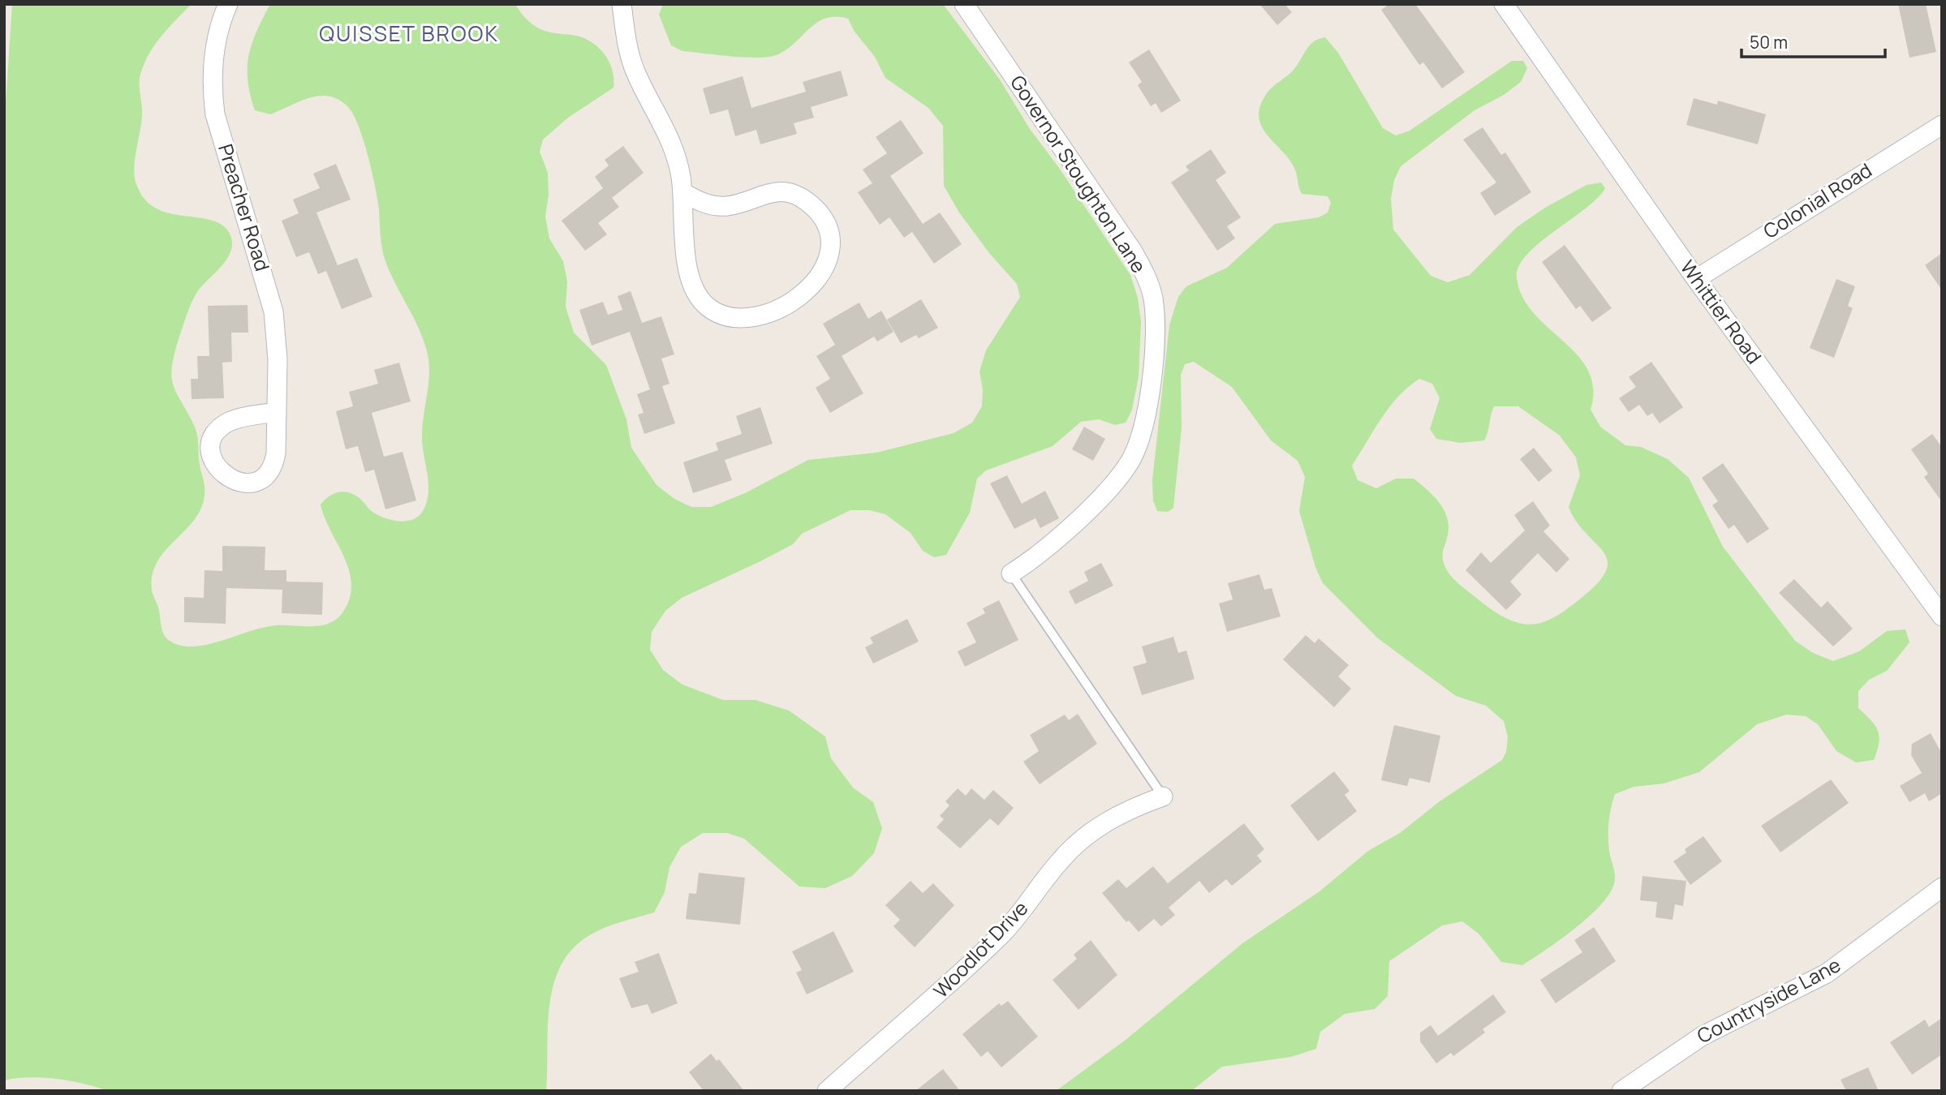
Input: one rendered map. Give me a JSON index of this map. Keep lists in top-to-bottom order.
{
  "streets": {
    "street": [
      "Governor Stoughton Lane",
      "Colonial Road",
      "Preacher Road",
      "Whittier Road",
      "Woodlot Drive",
      "Countryside Lane"
    ]
  },
  "crossings": [
    ["Colonial Road", "Whittier Road"]
  ],
  "districts": ["QUISSET BROOK"],
  "scale_bar": "50 m"
}
